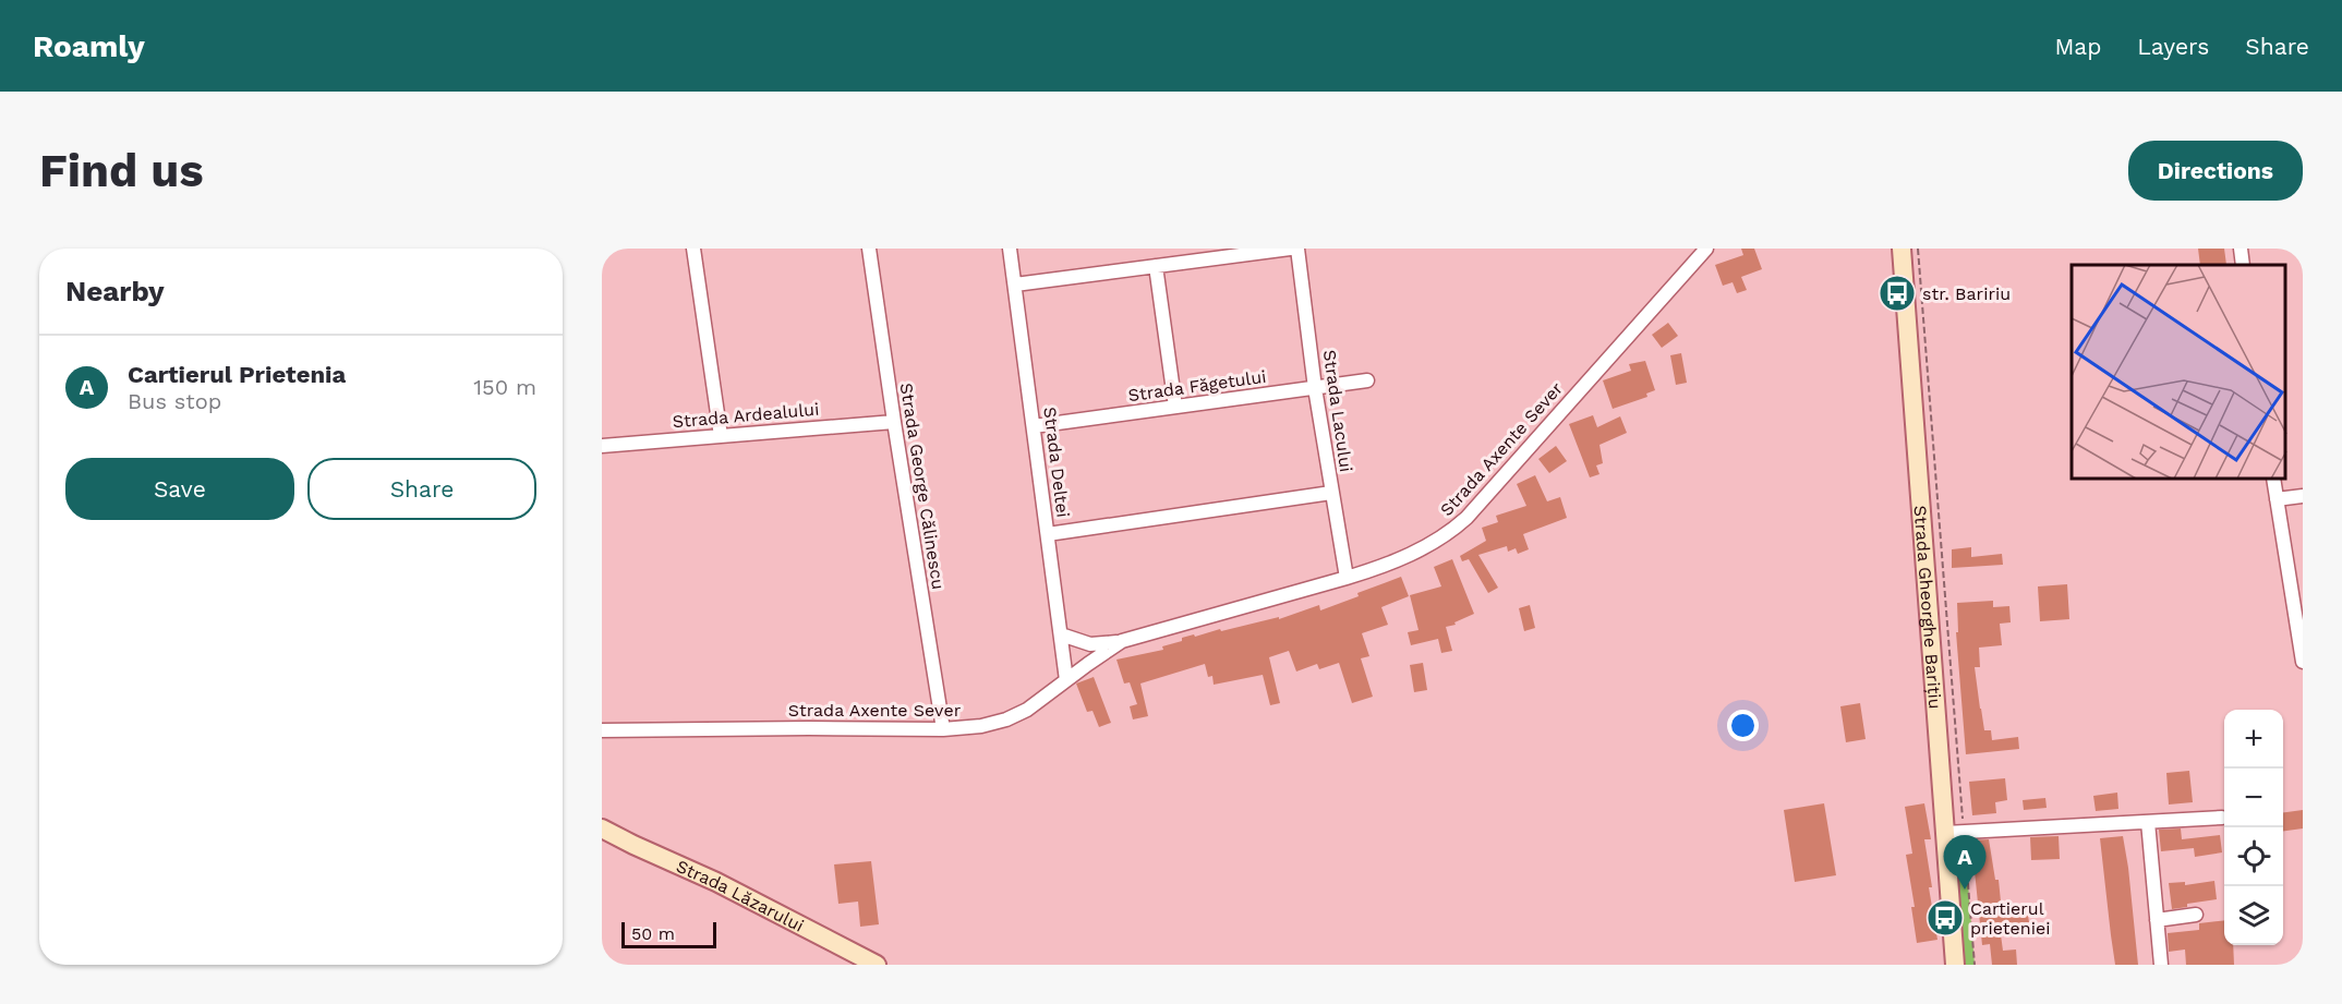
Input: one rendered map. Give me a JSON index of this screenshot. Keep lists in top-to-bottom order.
{
  "streets": {
    "main road": ["Strada Gheorghe Barițiu", "Strada Lăzarului"],
    "street": [
      "Strada Făgetului",
      "Strada Lacului",
      "Strada Ardealului",
      "Strada Axente Sever",
      "Strada Deltei",
      "Strada George Călinescu"
    ]
  },
  "crossings": [
    ["Strada Făgetului", "Strada Lacului"],
    ["Strada Făgetului", "Strada Deltei"],
    ["Strada Lacului", "Strada Axente Sever"],
    ["Strada Ardealului", "Strada George Călinescu"],
    ["Strada Axente Sever", "Strada Deltei"],
    ["Strada Axente Sever", "Strada George Călinescu"]
  ],
  "places": {
    "bus stop": ["str. Baririu", "Cartierul prieteniei"]
  },
  "scale_bar": "50 m",
  "page": {
    "header": "Roamly",
    "nav": ["Map", "Layers", "Share"],
    "buttons": [
      "Directions",
      ["Save", "Share"]
    ],
    "title": "Find us",
    "heading": "Nearby",
    "list": [
      {
        "mark": "A",
        "name": "Cartierul Prietenia",
        "note": "Bus stop",
        "value": "150 m"
      }
    ],
    "map_buttons": ["+", "−"],
    "pins": "A",
    "scale": "50 m"
  }
}
